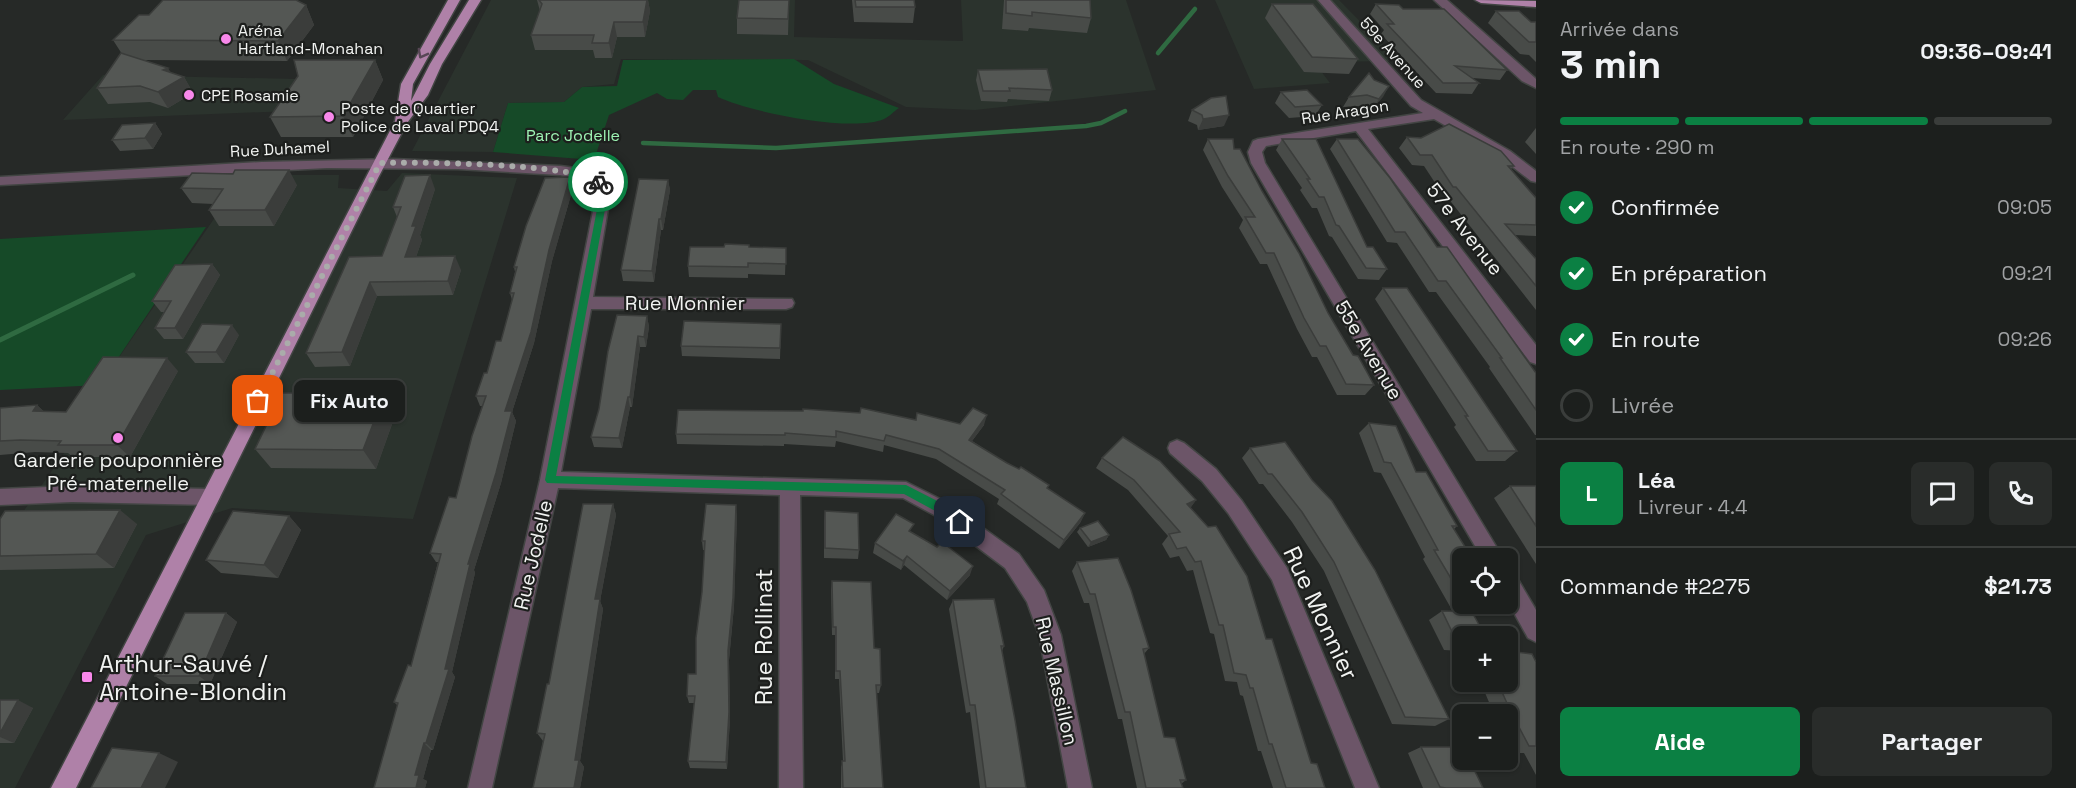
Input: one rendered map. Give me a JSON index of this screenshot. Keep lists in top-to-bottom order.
{
  "streets": {
    "street": [
      "59e Avenue",
      "Rue Aragon",
      "Rue Duhamel",
      "57e Avenue",
      "Rue Monnier",
      "55e Avenue",
      "Rue Jodelle",
      "Rue Rollinat",
      "Rue Massillon"
    ]
  },
  "crossings": [
    ["59e Avenue", "Rue Aragon"],
    ["Rue Aragon", "57e Avenue"],
    ["Rue Aragon", "55e Avenue"],
    ["Rue Duhamel", "Rue Jodelle"],
    ["Rue Monnier", "Rue Jodelle"],
    ["Rue Jodelle", "Rue Massillon"],
    ["Rue Rollinat", "Rue Massillon"]
  ],
  "parks": ["Parc Jodelle"],
  "places": {
    "other": [
      "Aréna Hartland-Monahan",
      "CPE Rosamie",
      "Poste de Quartier Police de Laval PDQ4",
      "Fix Auto",
      "Garderie pouponnière Pré-maternelle"
    ],
    "transit": ["Arthur-Sauvé / Antoine-Blondin"]
  },
  "page": {
    "heading": ["3 min", "Arrivée dans", "09:36–09:41"],
    "panel": [
      "Léa",
      "Livreur · 4.4",
      "Commande #2275",
      "$21.73"
    ],
    "bar": "En route · 290 m",
    "list": [
      ["Confirmée", "09:05"],
      ["En préparation", "09:21"],
      ["En route", "09:26"],
      "Livrée"
    ],
    "bubble": "Fix Auto",
    "round": "L",
    "map_buttons": ["+", "−"],
    "buttons": ["Aide", "Partager"]
  }
}
